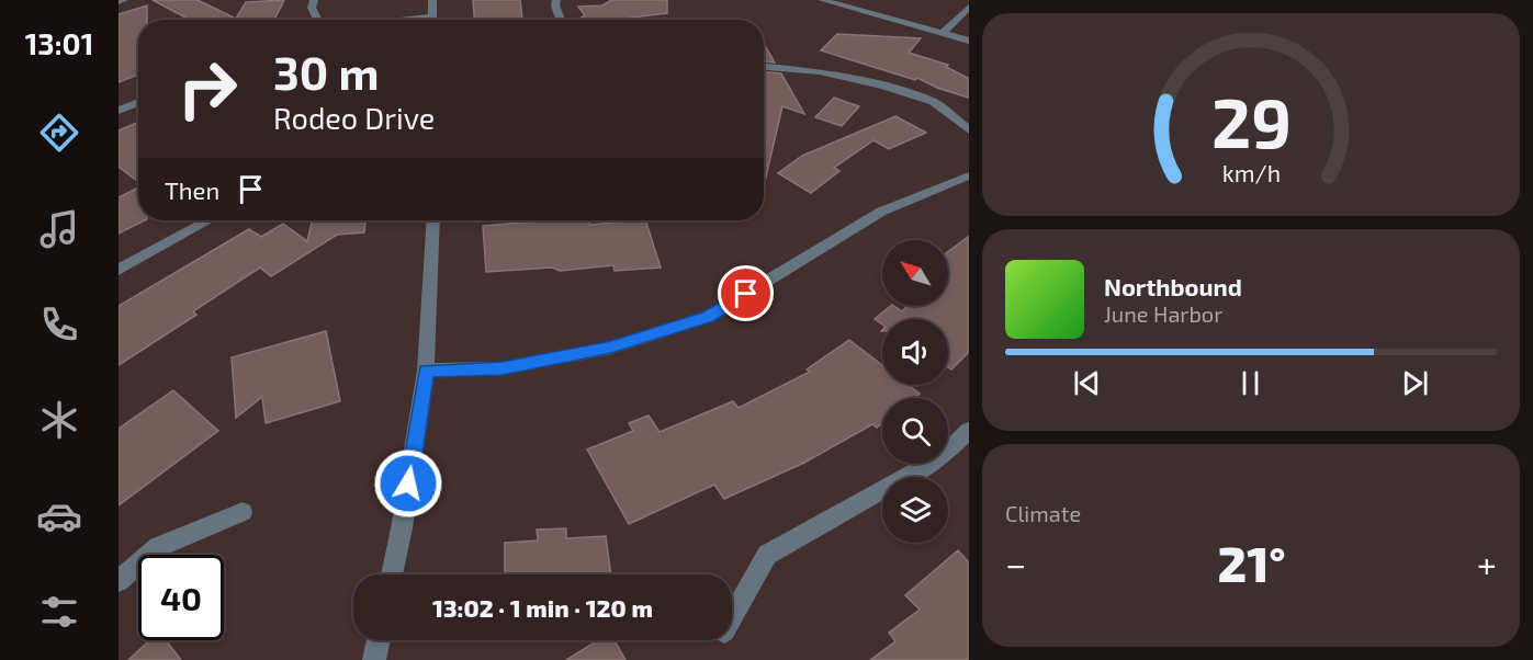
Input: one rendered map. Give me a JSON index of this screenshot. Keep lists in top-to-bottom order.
{
  "north": "top left",
  "page": {
    "tabs": "13:01",
    "turn": ["30 m", "Rodeo Drive"],
    "then": "Then",
    "song": ["Northbound", "June Harbor"],
    "tile": "Climate",
    "heat": ["−", "21°", "+"],
    "limit": "40",
    "trip": "13:02 · 1 min · 120 m",
    "gauge": ["29", "km/h"]
  }
}
